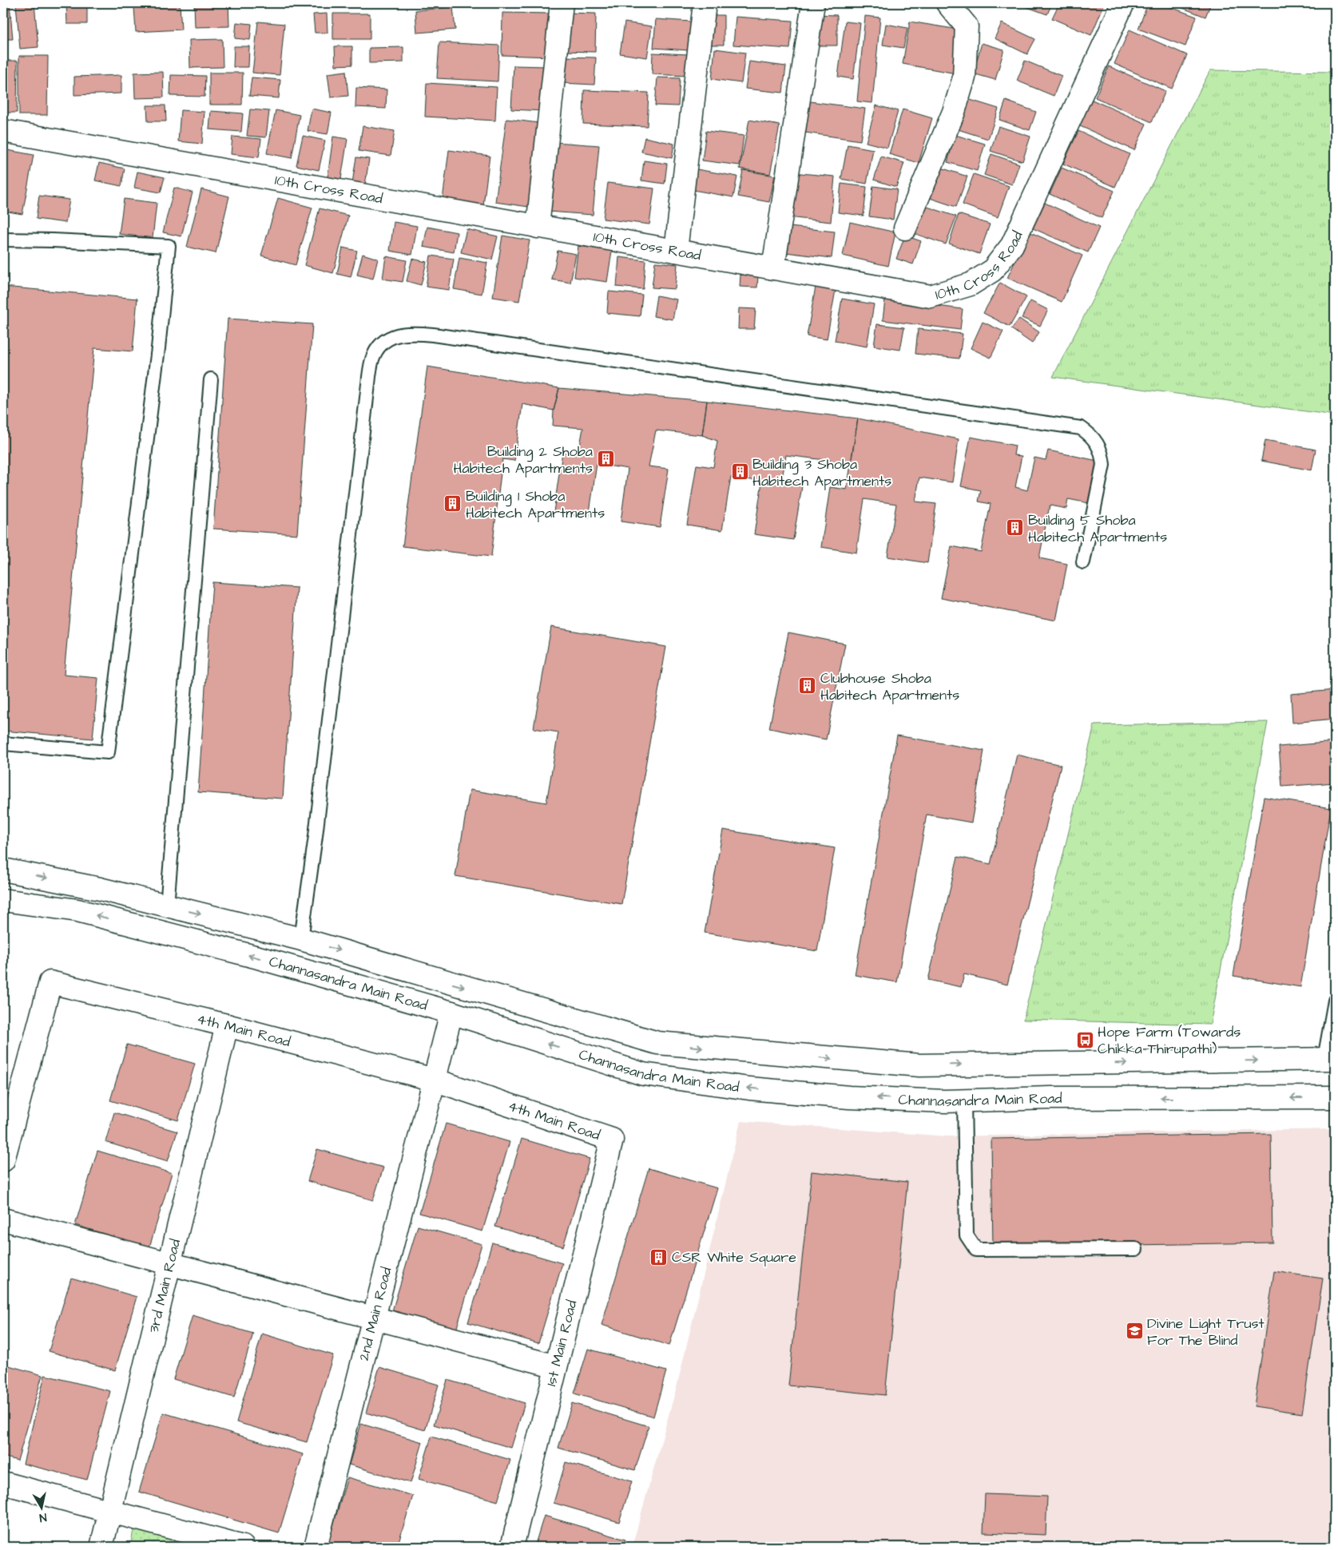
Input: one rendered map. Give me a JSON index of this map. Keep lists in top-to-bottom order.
{
  "streets": {
    "street": [
      "10th Cross Road",
      "Channasandra Main Road",
      "4th Main Road",
      "3rd Main Road",
      "2nd Main Road",
      "1st Main Road"
    ]
  },
  "crossings": [
    ["Channasandra Main Road", "2nd Main Road"],
    ["4th Main Road", "3rd Main Road"],
    ["4th Main Road", "2nd Main Road"],
    ["4th Main Road", "1st Main Road"]
  ],
  "places": {
    "building": [
      "Building 2 Shoba Habitech Apartments",
      "Building 3 Shoba Habitech Apartments",
      "Building 1 Shoba Habitech Apartments",
      "Building 5 Shoba Habitech Apartments",
      "Clubhouse Shoba Habitech Apartments",
      "CSR White Square"
    ],
    "bus stop": ["Hope Farm (Towards Chikka Thirupathi)"],
    "school or university": ["Divine Light Trust For The Blind"]
  },
  "north": "bottom"
}
